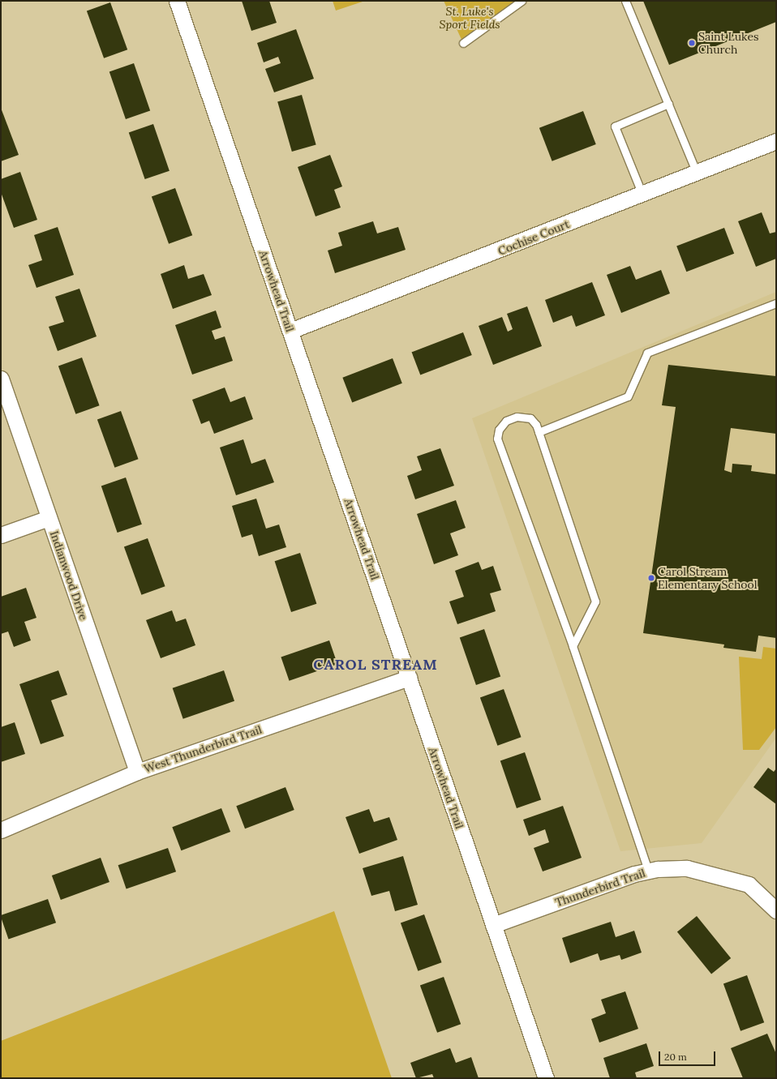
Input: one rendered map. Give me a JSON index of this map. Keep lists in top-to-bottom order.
{
  "streets": {
    "street": [
      "Cochise Court",
      "Arrowhead Trail",
      "Indianwood Drive",
      "West Thunderbird Trail",
      "Thunderbird Trail"
    ]
  },
  "crossings": [
    ["Cochise Court", "Arrowhead Trail"],
    ["Arrowhead Trail", "West Thunderbird Trail"],
    ["Arrowhead Trail", "Thunderbird Trail"],
    ["Indianwood Drive", "West Thunderbird Trail"]
  ],
  "districts": ["CAROL STREAM"],
  "parks": ["St. Luke's Sport Fields"],
  "places": ["Saint Lukes Church", "Carol Stream Elementary School"],
  "scale_bar": "20 m"
}
